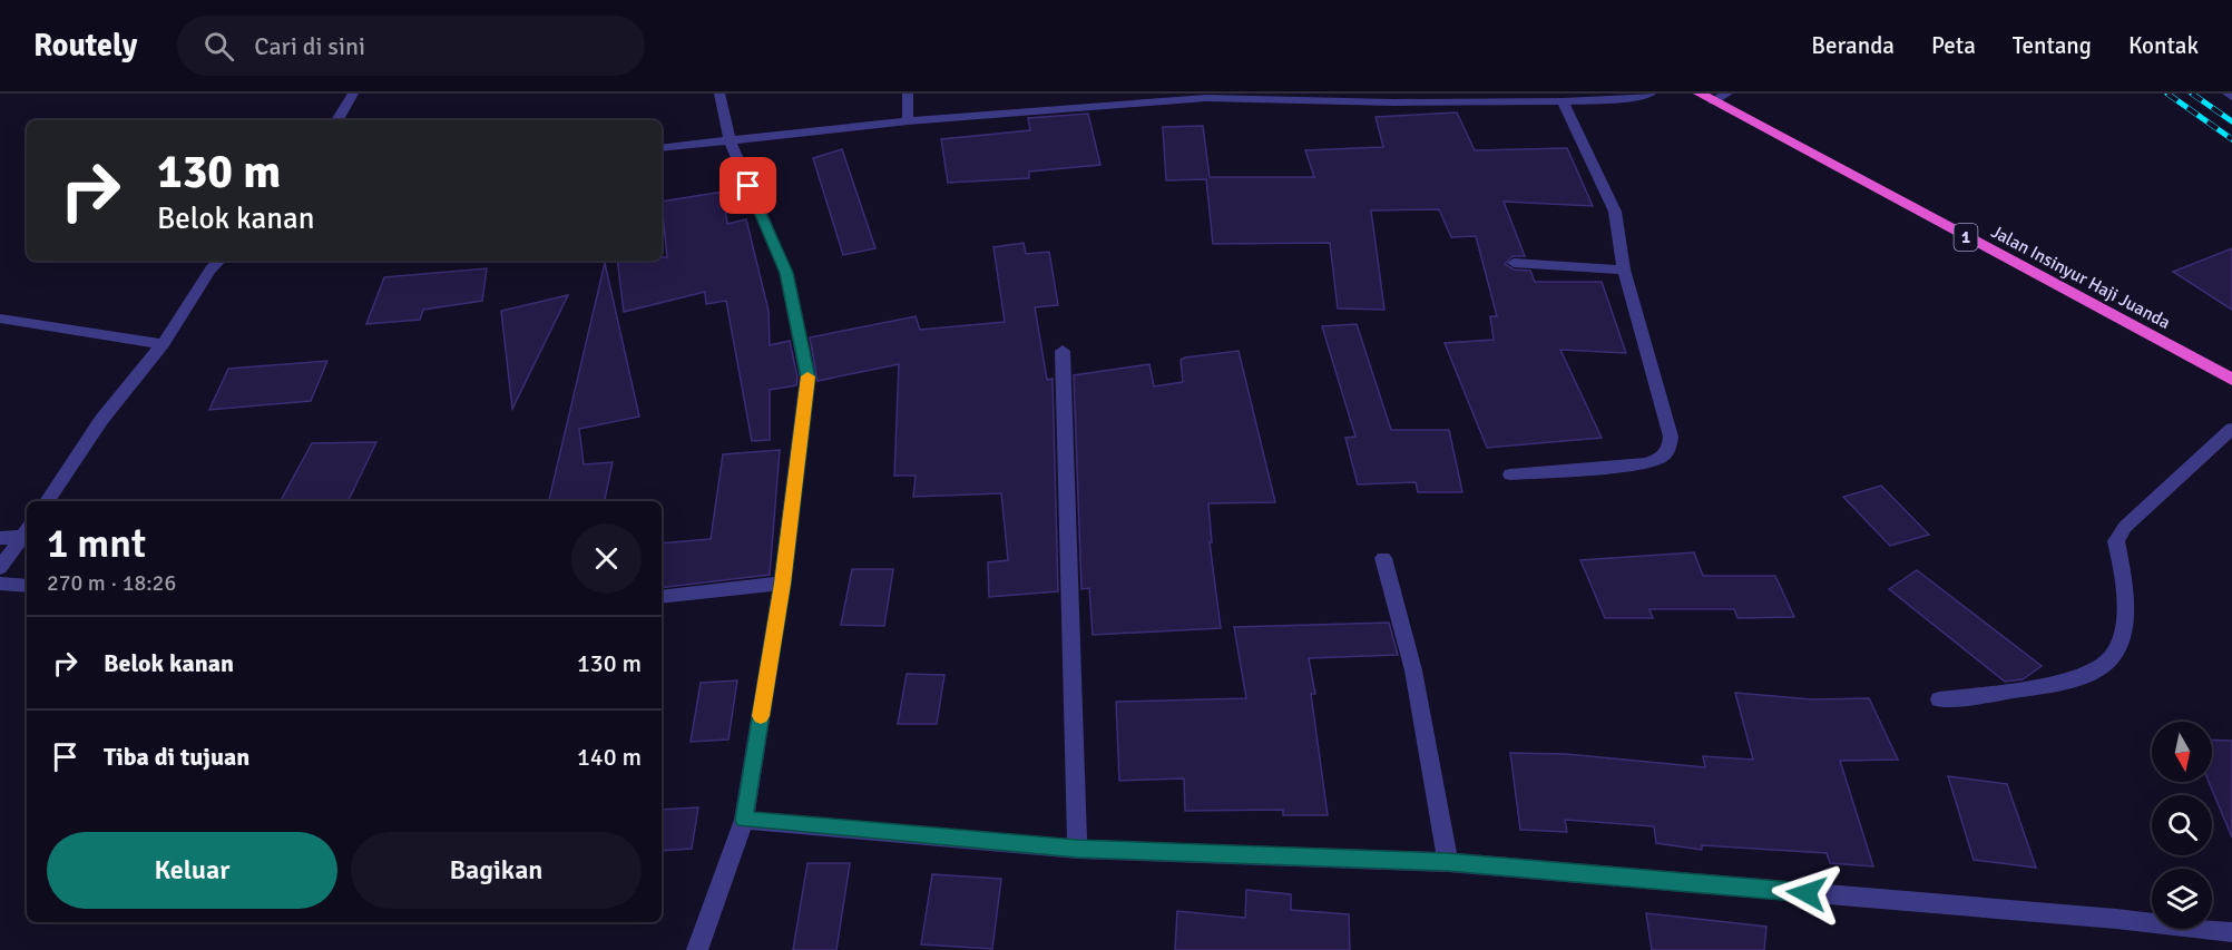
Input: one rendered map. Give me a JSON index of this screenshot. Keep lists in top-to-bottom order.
{
  "streets": {
    "highway": ["1", "Jalan Insinyur Haji Juanda"]
  },
  "north": "bottom",
  "page": {
    "header": "Routely",
    "search": "Cari di sini",
    "nav": [
      "Beranda",
      "Peta",
      "Tentang",
      "Kontak"
    ],
    "turn": ["130 m", "Belok kanan"],
    "heading": ["1 mnt", "270 m · 18:26"],
    "list": [
      {
        "name": "Belok kanan",
        "value": "130 m"
      },
      {
        "name": "Tiba di tujuan",
        "value": "140 m"
      }
    ],
    "buttons": ["Keluar", "Bagikan"]
  }
}
